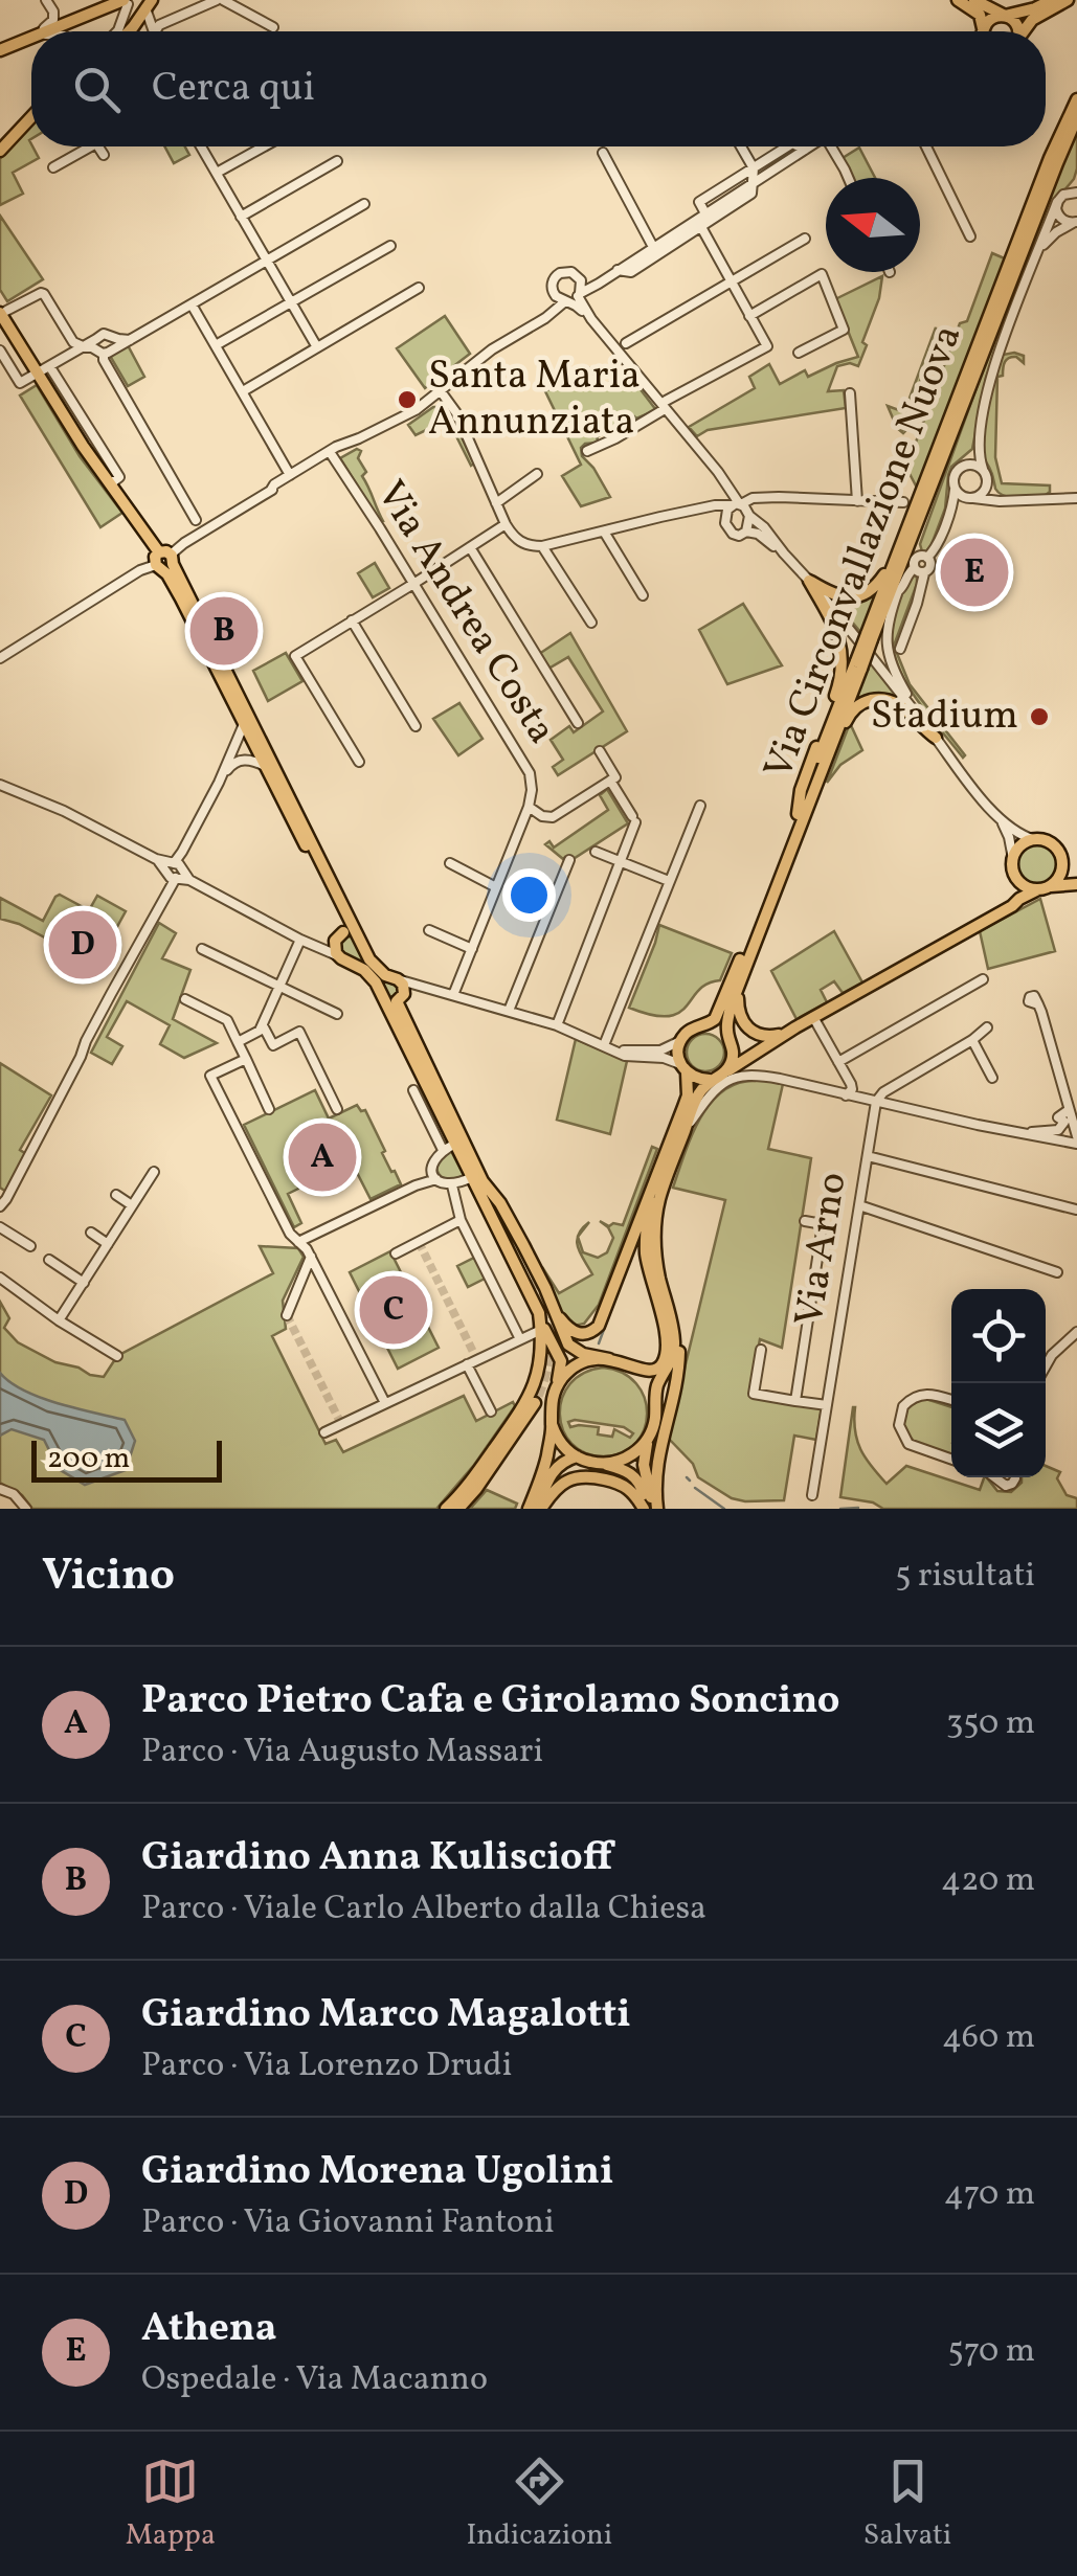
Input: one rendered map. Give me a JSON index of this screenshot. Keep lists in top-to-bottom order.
{
  "streets": {
    "main road": ["Via Circonvallazione Nuova"],
    "street": ["Via Andrea Costa", "Via Arno"]
  },
  "places": ["Santa Maria Annunziata", "Stadium"],
  "scale_bar": "200 m",
  "north": "left",
  "page": {
    "search": "Cerca qui",
    "pins": [
      "E",
      "B",
      "D",
      "A",
      "C"
    ],
    "scale": "200 m",
    "heading": ["Vicino", "5 risultati"],
    "list": [
      {
        "mark": "A",
        "name": "Parco Pietro Cafa e Girolamo Soncino",
        "note": "Parco · Via Augusto Massari",
        "value": "350 m"
      },
      {
        "mark": "B",
        "name": "Giardino Anna Kuliscioff",
        "note": "Parco · Viale Carlo Alberto dalla Chiesa",
        "value": "420 m"
      },
      {
        "mark": "C",
        "name": "Giardino Marco Magalotti",
        "note": "Parco · Via Lorenzo Drudi",
        "value": "460 m"
      },
      {
        "mark": "D",
        "name": "Giardino Morena Ugolini",
        "note": "Parco · Via Giovanni Fantoni",
        "value": "470 m"
      },
      {
        "mark": "E",
        "name": "Athena",
        "note": "Ospedale · Via Macanno",
        "value": "570 m"
      }
    ],
    "nav": ["Mappa", "Indicazioni", "Salvati"]
  }
}
